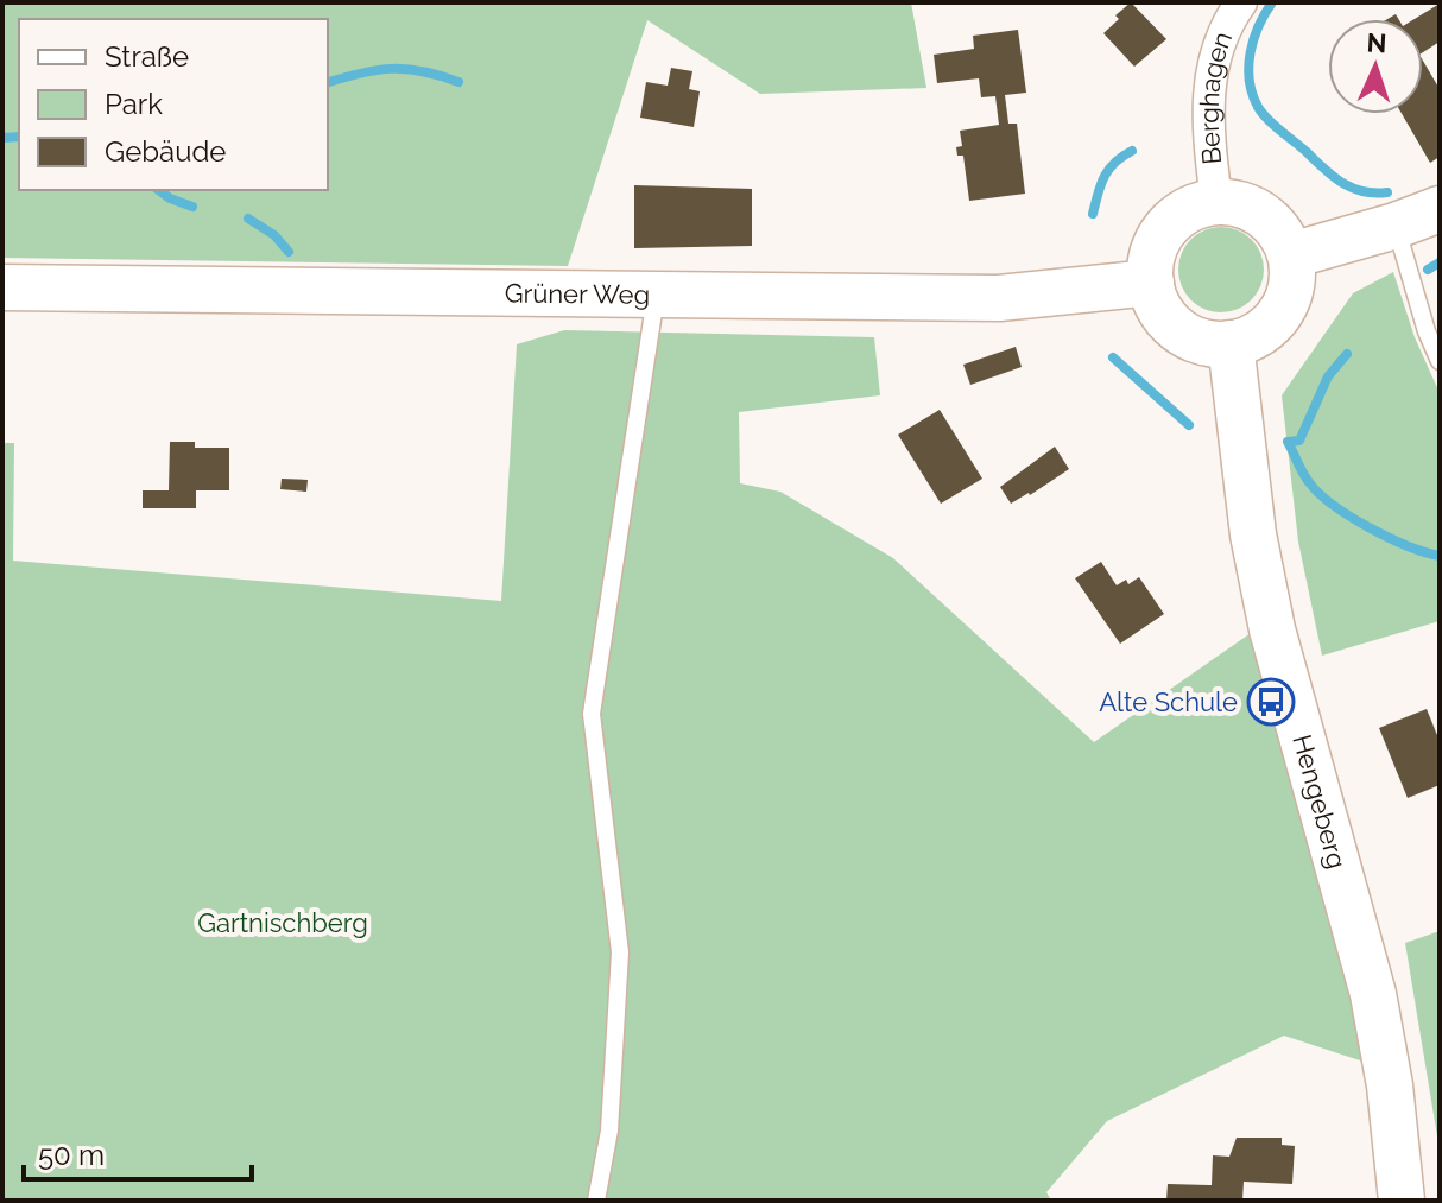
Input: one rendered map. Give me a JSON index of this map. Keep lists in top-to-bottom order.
{
  "streets": {
    "street": ["Berghagen", "Grüner Weg", "Hengeberg"]
  },
  "crossings": [
    ["Berghagen", "Grüner Weg"],
    ["Berghagen", "Hengeberg"],
    ["Grüner Weg", "Hengeberg"]
  ],
  "parks": ["Gartnischberg"],
  "places": {
    "bus stop": ["Alte Schule"]
  },
  "legend": ["Straße", "Park", "Gebäude"],
  "scale_bar": "50 m",
  "north": "top"
}
